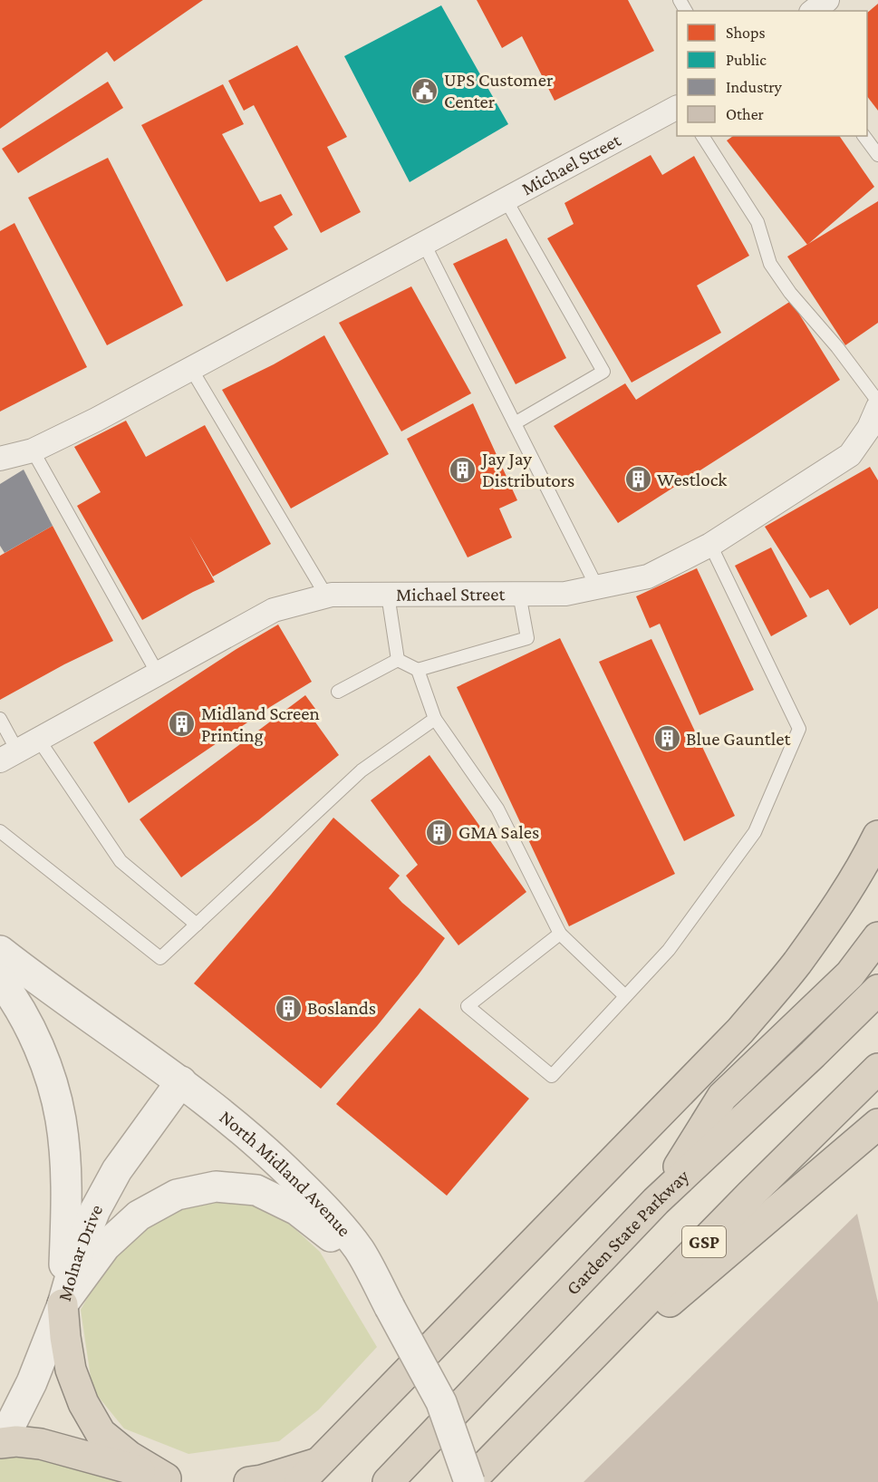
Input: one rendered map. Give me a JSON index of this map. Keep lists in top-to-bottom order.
{
  "streets": {
    "highway": ["Garden State Parkway", "GSP"],
    "street": ["Michael Street", "North Midland Avenue", "Molnar Drive"]
  },
  "crossings": [
    ["North Midland Avenue", "GSP"],
    ["North Midland Avenue", "Molnar Drive"]
  ],
  "places": {
    "public building": ["UPS Customer Center"],
    "building": [
      "Jay Jay Distributors",
      "Westlock",
      "Midland Screen Printing",
      "Blue Gauntlet",
      "GMA Sales",
      "Boslands"
    ]
  },
  "legend": [
    "Shops",
    "Public",
    "Industry",
    "Other"
  ]
}
